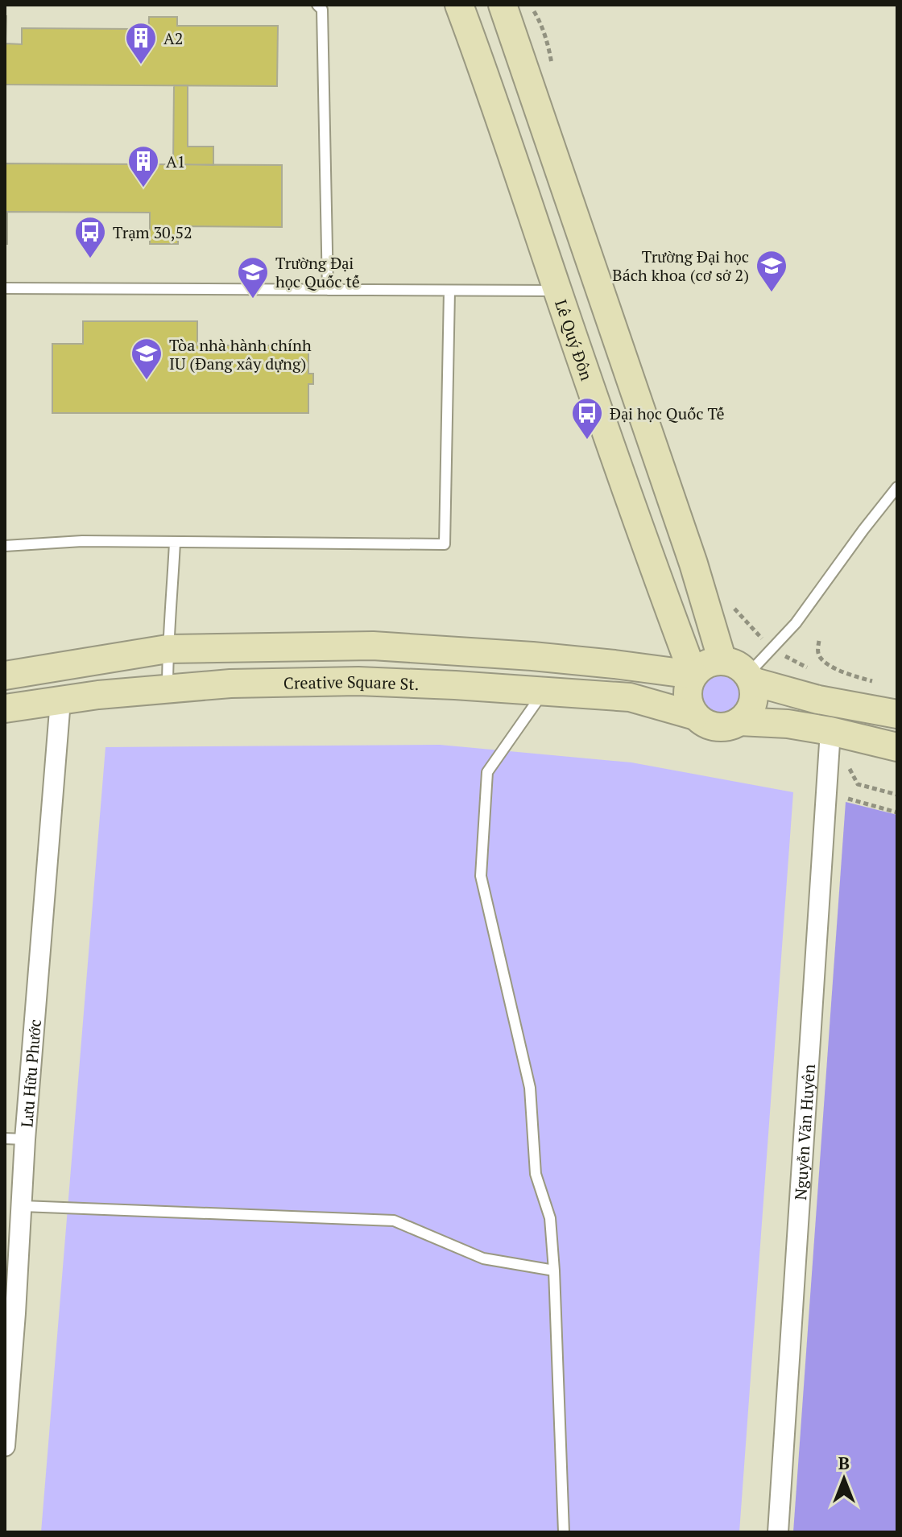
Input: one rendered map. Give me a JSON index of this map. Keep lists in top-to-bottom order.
{
  "streets": {
    "street": [
      "Lê Quý Đôn",
      "Creative Square St.",
      "Lưu Hữu Phước",
      "Nguyễn Văn Huyên"
    ]
  },
  "crossings": [
    ["Lê Quý Đôn", "Creative Square St."],
    ["Creative Square St.", "Lưu Hữu Phước"]
  ],
  "places": {
    "building": ["A2", "A1"],
    "bus stop": ["Trạm 30,52", "Đại học Quốc Tế"],
    "school or university": ["Trường Đại học Bách khoa (cơ sở 2)", "Trường Đại học Quốc tế", "Tòa nhà hành chính IU (Đang xây dựng)"]
  },
  "north": "top"
}
